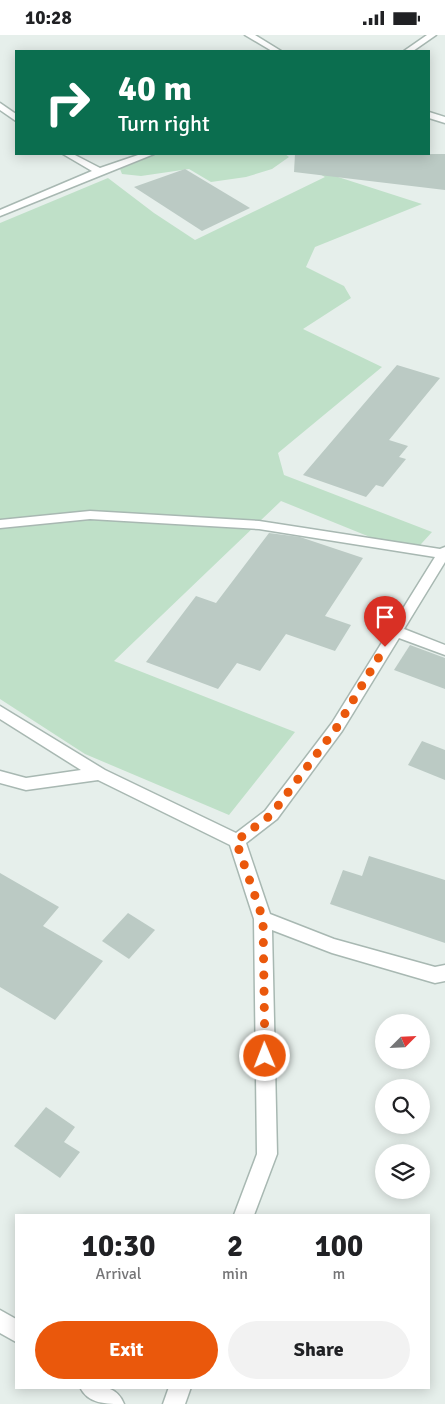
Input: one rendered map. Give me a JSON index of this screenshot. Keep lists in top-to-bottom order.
{
  "north": "top right",
  "page": {
    "status": "10:28",
    "turn": ["40 m", "Turn right"],
    "eta": [
      "10:30",
      "Arrival",
      "2",
      "min",
      "100",
      "m"
    ],
    "buttons": ["Exit", "Share"]
  }
}
